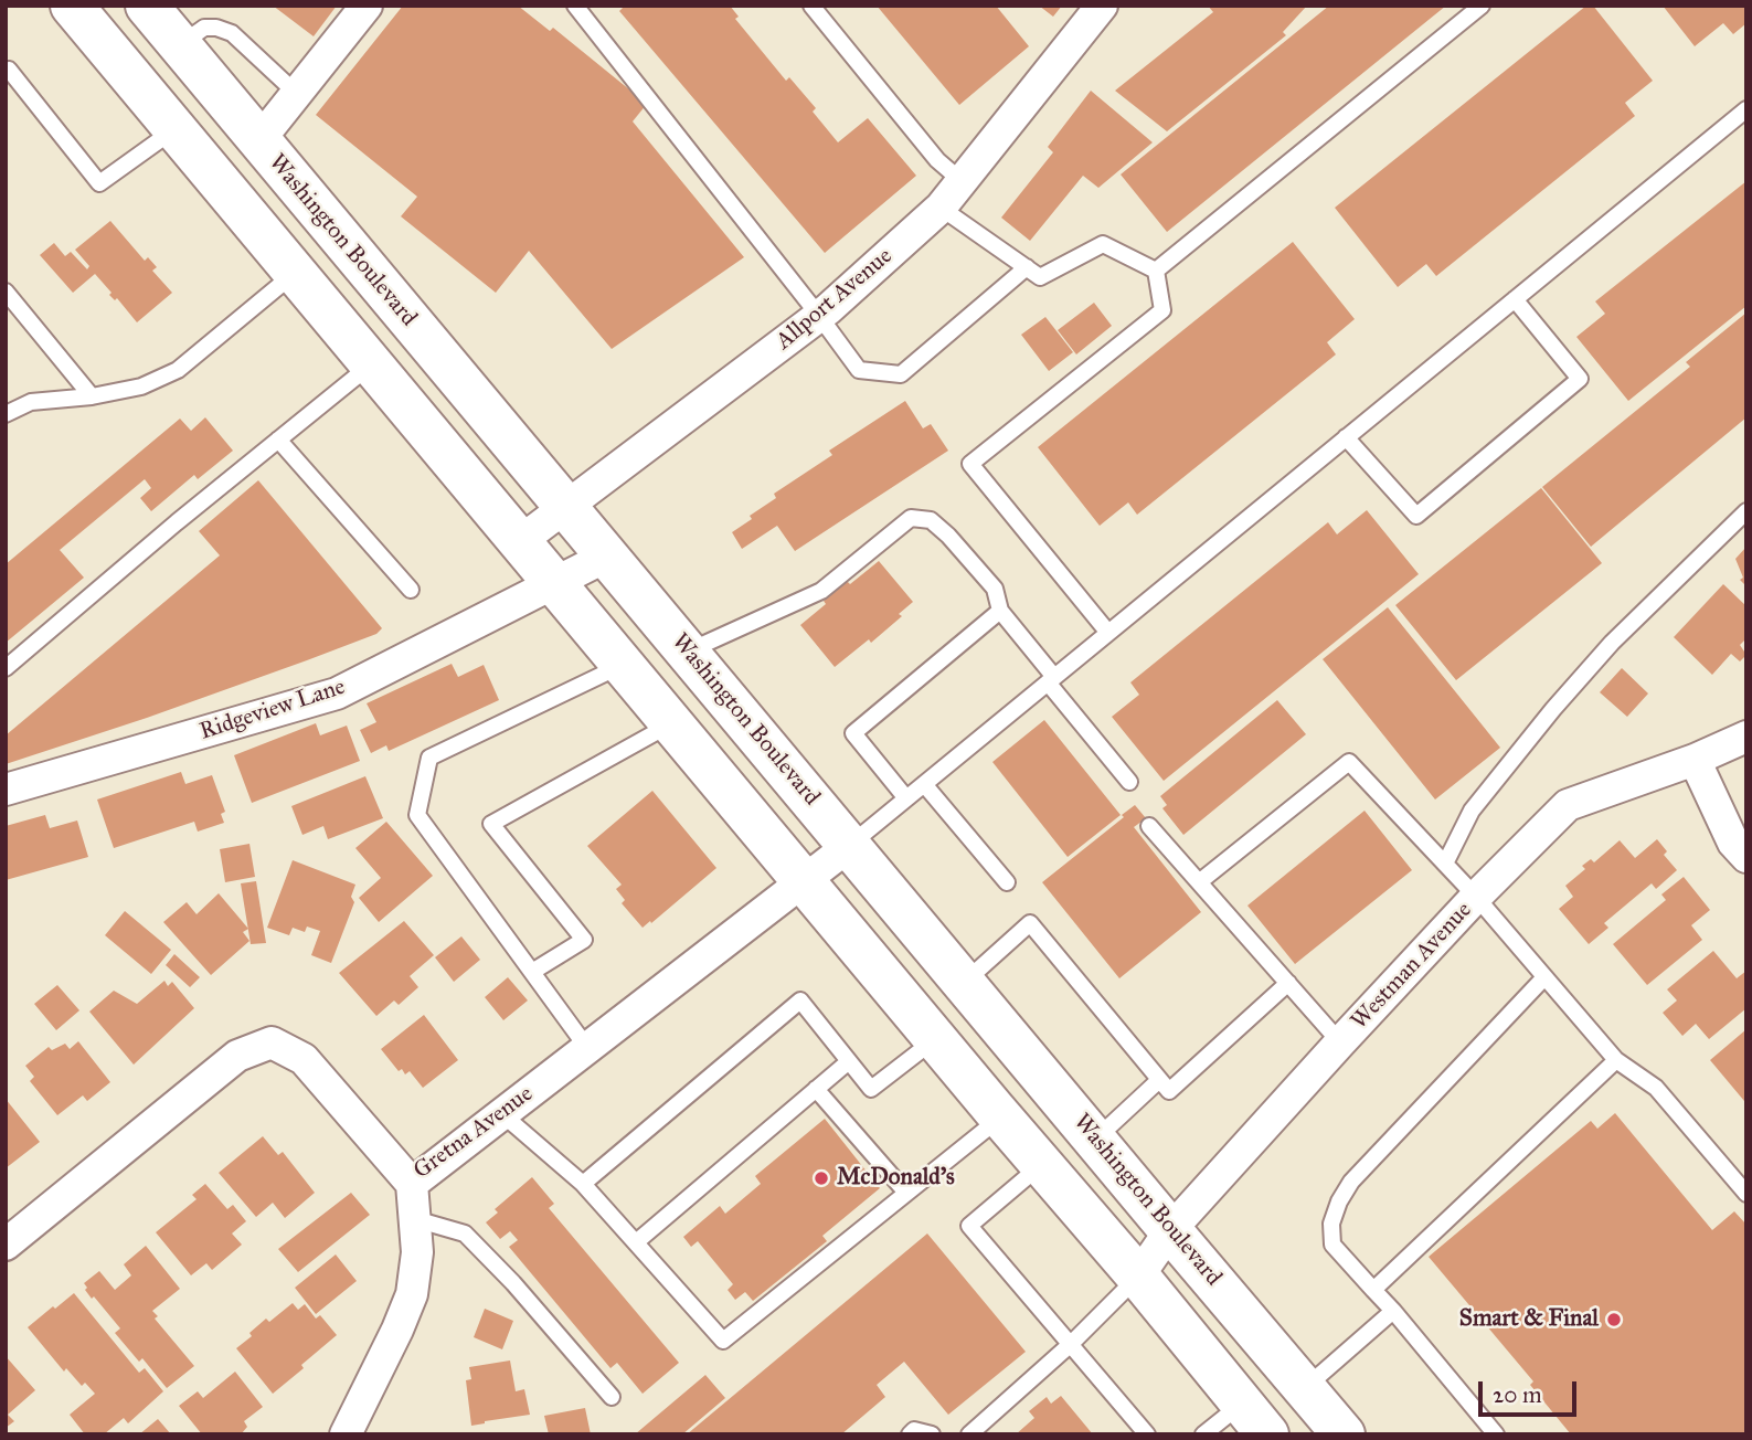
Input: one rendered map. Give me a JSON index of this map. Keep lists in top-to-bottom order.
{
  "streets": {
    "main road": ["Washington Boulevard"],
    "street": [
      "Allport Avenue",
      "Ridgeview Lane",
      "Westman Avenue",
      "Gretna Avenue"
    ]
  },
  "crossings": [
    ["Washington Boulevard", "Allport Avenue"],
    ["Washington Boulevard", "Ridgeview Lane"],
    ["Washington Boulevard", "Westman Avenue"],
    ["Washington Boulevard", "Gretna Avenue"]
  ],
  "places": ["McDonald's", "Smart & Final"],
  "scale_bar": "20 m"
}
